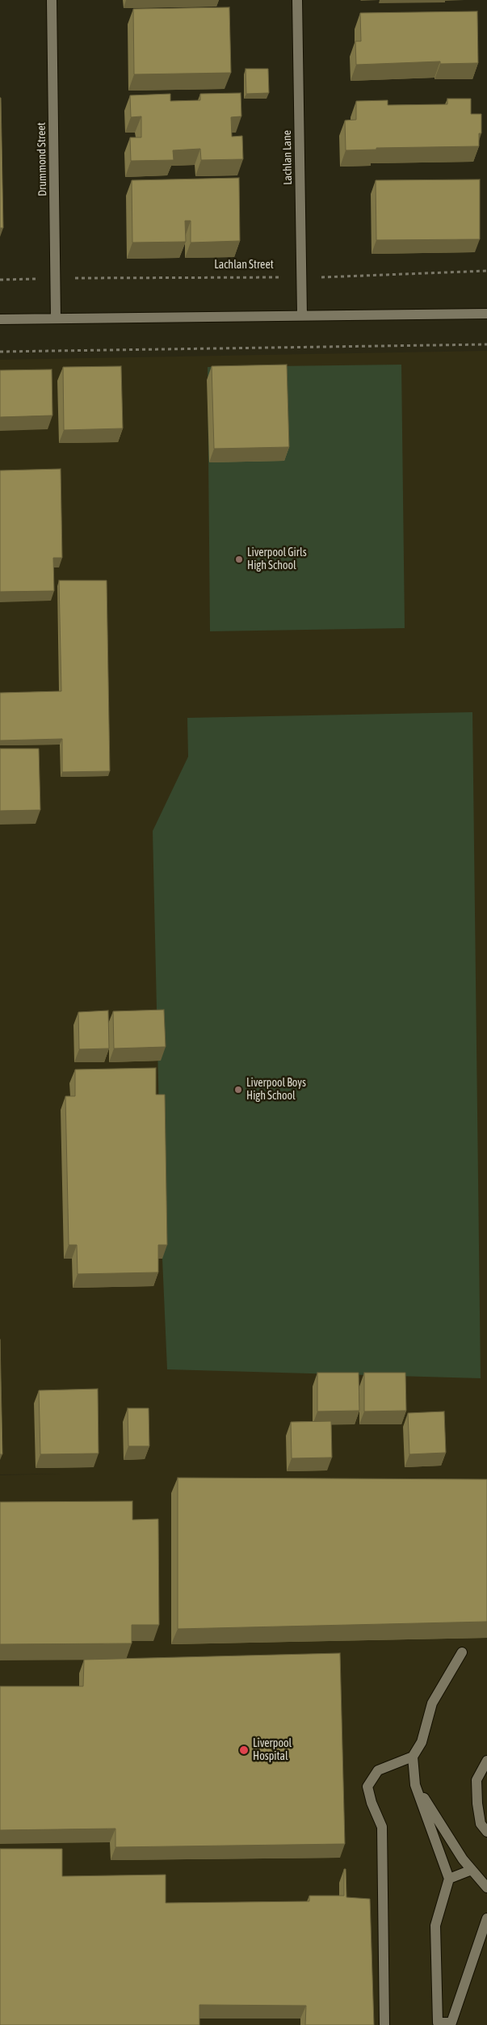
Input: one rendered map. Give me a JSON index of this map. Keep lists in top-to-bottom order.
{
  "streets": {
    "street": ["Lachlan Lane", "Drummond Street"],
    "path": ["Lachlan Street"]
  },
  "crossings": [
    ["Lachlan Lane", "Lachlan Street"],
    ["Drummond Street", "Lachlan Street"]
  ],
  "places": ["Liverpool Girls High School", "Liverpool Boys High School", "Liverpool Hospital"]
}
